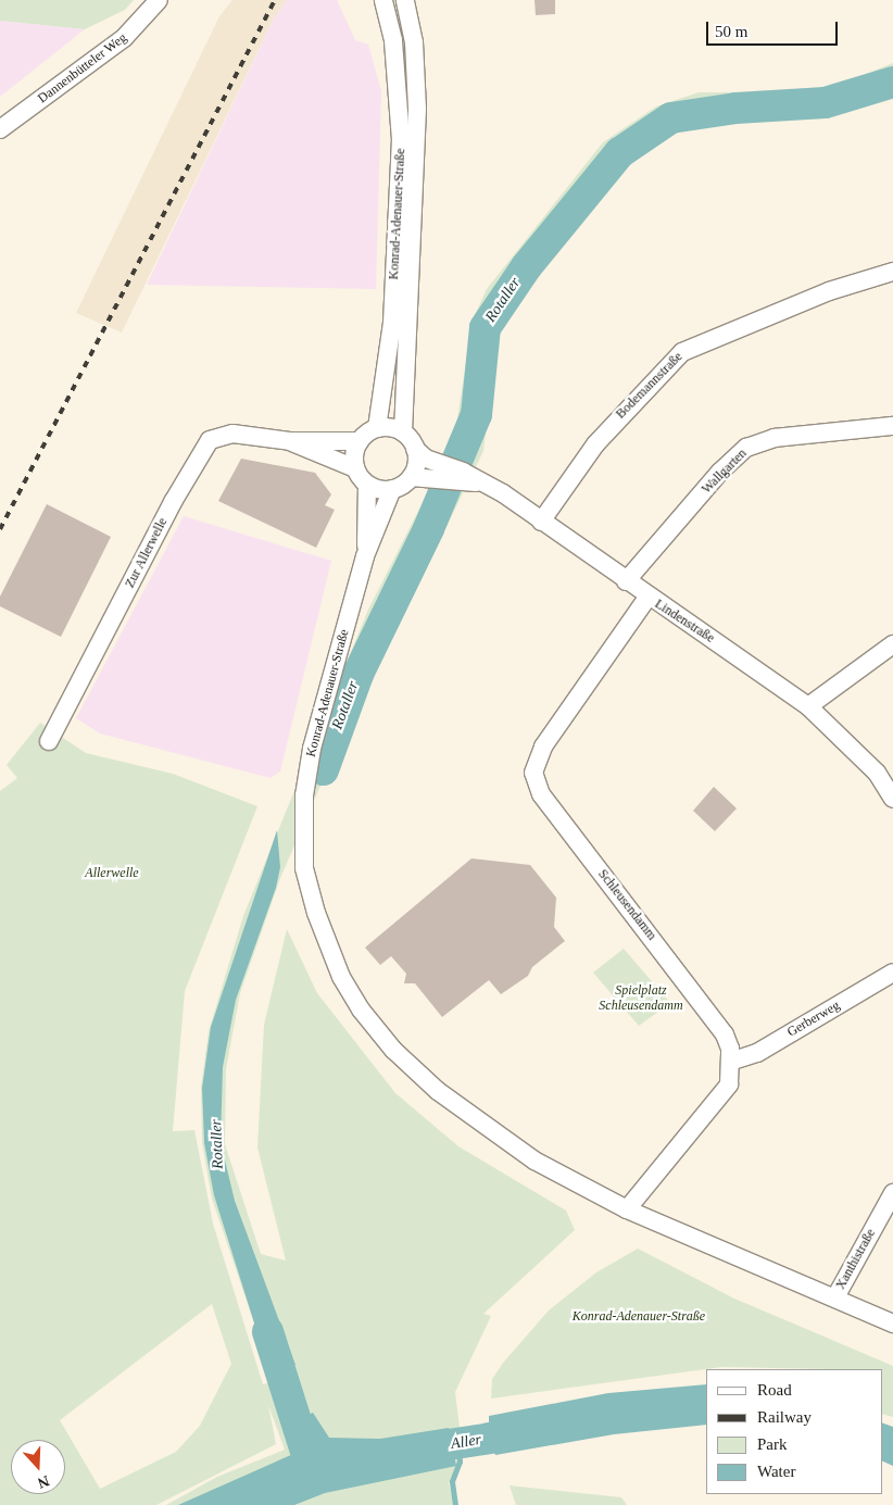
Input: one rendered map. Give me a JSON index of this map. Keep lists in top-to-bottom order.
{
  "streets": {
    "street": [
      "Dannenbütteler Weg",
      "Konrad-Adenauer-Straße",
      "Bodemannstraße",
      "Wallgarten",
      "Zur Allerwelle",
      "Lindenstraße",
      "Schleusendamm",
      "Gerberweg",
      "Xanthistraße"
    ]
  },
  "crossings": [
    ["Konrad-Adenauer-Straße", "Zur Allerwelle"],
    ["Konrad-Adenauer-Straße", "Lindenstraße"],
    ["Konrad-Adenauer-Straße", "Xanthistraße"],
    ["Bodemannstraße", "Lindenstraße"],
    ["Wallgarten", "Lindenstraße"],
    ["Zur Allerwelle", "Lindenstraße"],
    ["Lindenstraße", "Schleusendamm"],
    ["Schleusendamm", "Gerberweg"]
  ],
  "water": ["Rotaller", "Aller"],
  "parks": ["Allerwelle", "Spielplatz Schleusendamm", "Konrad-Adenauer-Straße"],
  "legend": [
    "Road",
    "Railway",
    "Park",
    "Water"
  ],
  "scale_bar": "50 m",
  "north": "bottom"
}
